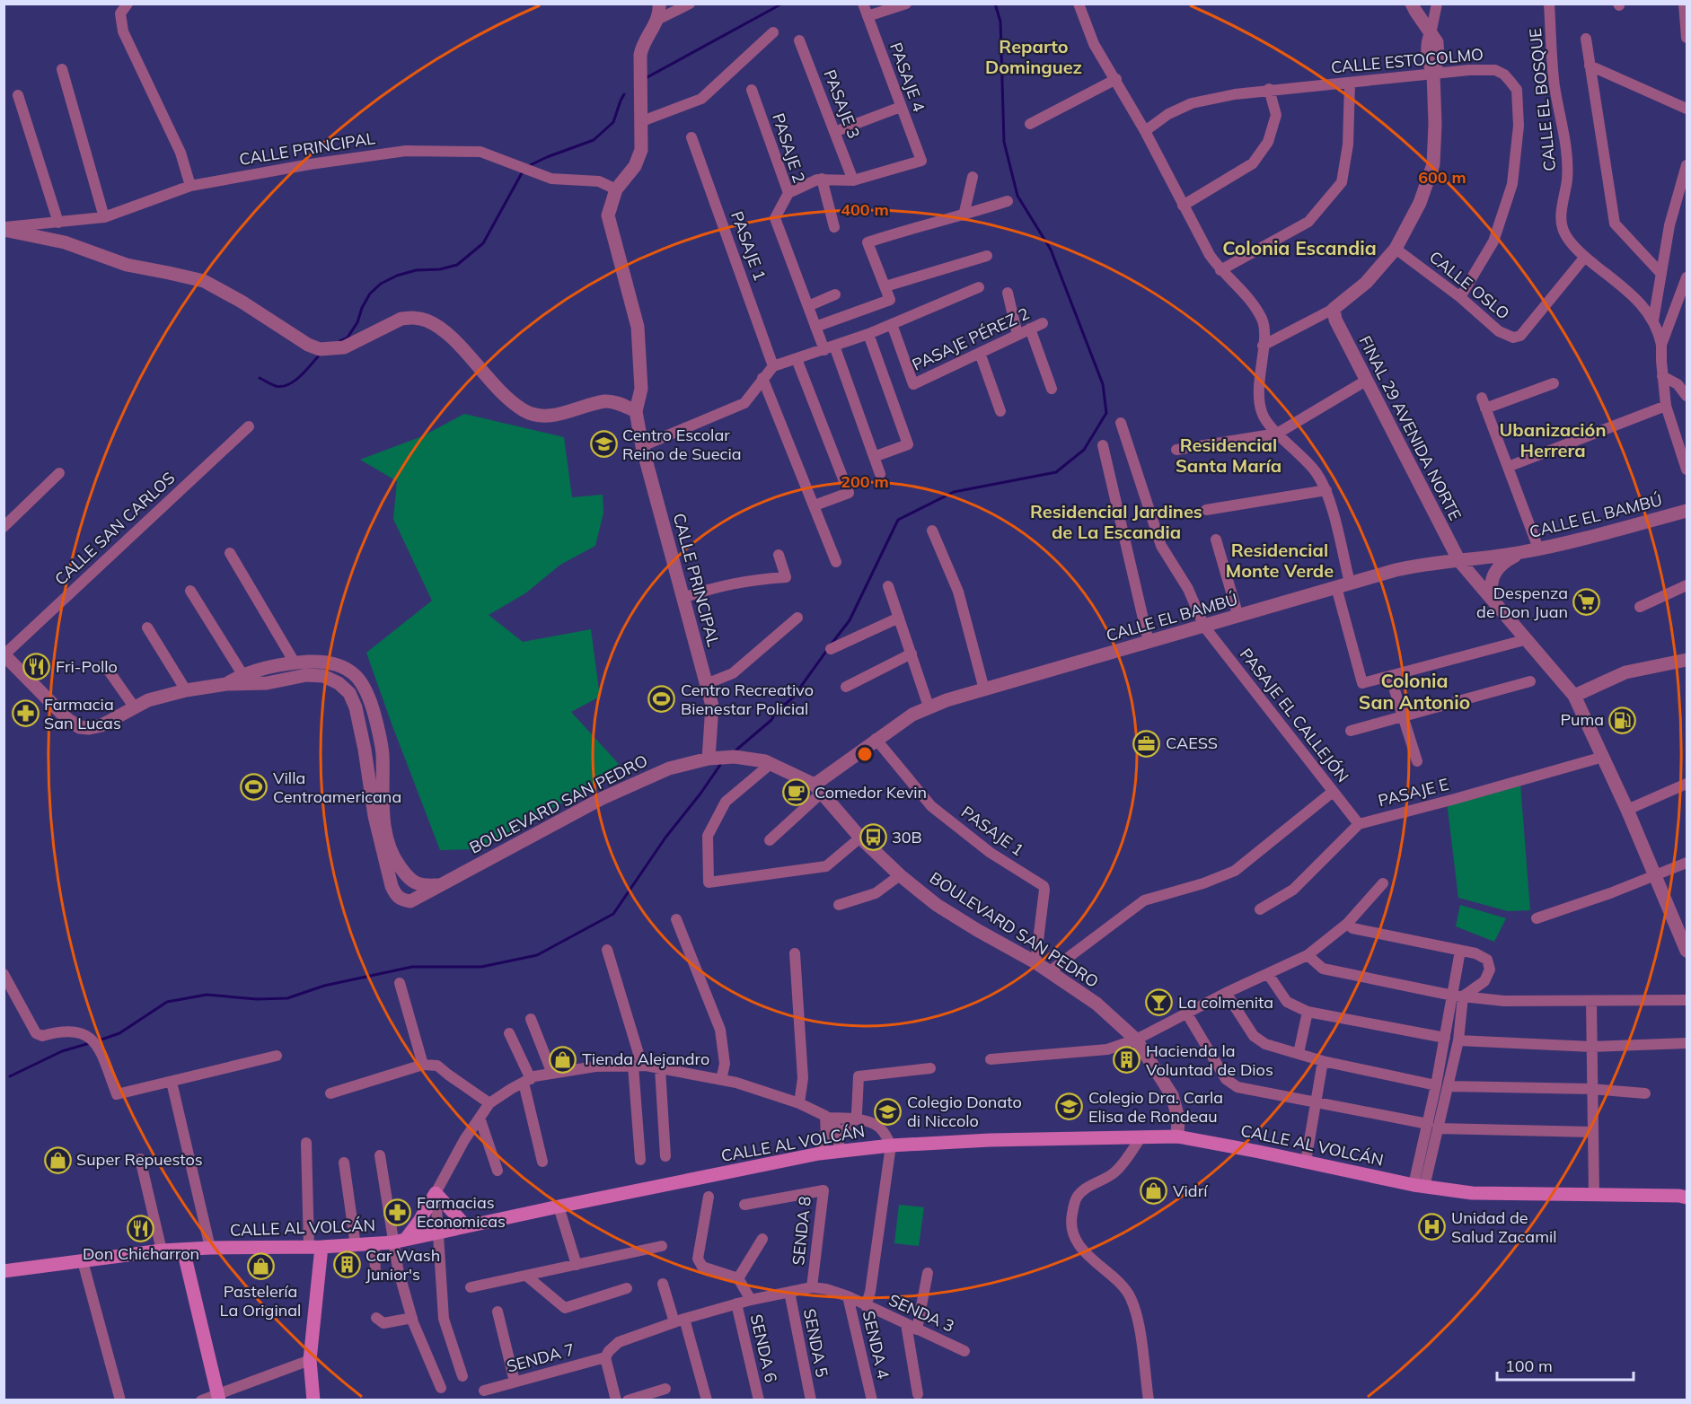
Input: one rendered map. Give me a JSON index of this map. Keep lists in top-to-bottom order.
{
  "streets": {
    "main road": ["CALLE AL VOLCÁN"],
    "street": [
      "CALLE ESTOCOLMO",
      "PASAJE 4",
      "CALLE EL BOSQUE",
      "PASAJE 3",
      "PASAJE 2",
      "CALLE PRINCIPAL",
      "PASAJE 1",
      "CALLE OSLO",
      "PASAJE PÉREZ 2",
      "FINAL 29 AVENIDA NORTE",
      "CALLE EL BAMBÚ",
      "CALLE SAN CARLOS",
      "PASAJE EL CALLEJÓN",
      "PASAJE E",
      "BOULEVARD SAN PEDRO",
      "SENDA 8",
      "SENDA 3",
      "SENDA 5",
      "SENDA 4",
      "SENDA 6",
      "SENDA 7"
    ]
  },
  "crossings": [
    ["CALLE ESTOCOLMO", "CALLE OSLO"],
    ["PASAJE 4", "PASAJE 3"],
    ["CALLE EL BOSQUE", "CALLE OSLO"],
    ["CALLE PRINCIPAL", "BOULEVARD SAN PEDRO"],
    ["PASAJE 1", "CALLE EL BAMBÚ"],
    ["PASAJE 1", "BOULEVARD SAN PEDRO"],
    ["FINAL 29 AVENIDA NORTE", "CALLE EL BAMBÚ"],
    ["FINAL 29 AVENIDA NORTE", "PASAJE E"],
    ["CALLE EL BAMBÚ", "PASAJE EL CALLEJÓN"],
    ["CALLE EL BAMBÚ", "BOULEVARD SAN PEDRO"],
    ["CALLE SAN CARLOS", "BOULEVARD SAN PEDRO"],
    ["PASAJE EL CALLEJÓN", "PASAJE E"],
    ["BOULEVARD SAN PEDRO", "CALLE AL VOLCÁN"],
    ["SENDA 8", "SENDA 3"],
    ["SENDA 3", "SENDA 4"]
  ],
  "districts": [
    "Reparto Dominguez",
    "Colonia Escandia",
    "Ubanización Herrera",
    "Residencial Santa María",
    "Residencial Jardines de La Escandia",
    "Residencial Monte Verde",
    "Colonia San Antonio"
  ],
  "places": {
    "school or university": ["Centro Escolar Reino de Suecia", "Colegio Dra. Carla Elisa de Rondeau", "Colegio Donato di Niccolo"],
    "supermarket": ["Despenza de Don Juan"],
    "restaurant": ["Fri-Pollo", "Don Chicharron"],
    "sports": ["Centro Recreativo Bienestar Policial", "Villa Centroamericana"],
    "pharmacy": ["Farmacia San Lucas", "Farmacias Economicas"],
    "fuel station": ["Puma"],
    "office": ["CAESS"],
    "cafe": ["Comedor Kevin"],
    "bus stop": ["30B"],
    "bar": ["La colmenita"],
    "shop": [
      "Tienda Alejandro",
      "Super Repuestos",
      "Vidrí",
      "Pastelería La Original"
    ],
    "building": ["Hacienda la Voluntad de Dios", "Car Wash Junior's"],
    "hospital": ["Unidad de Salud Zacamil"]
  },
  "scale_bar": "100 m",
  "rings": ["600 m", "400 m", "200 m"]
}
